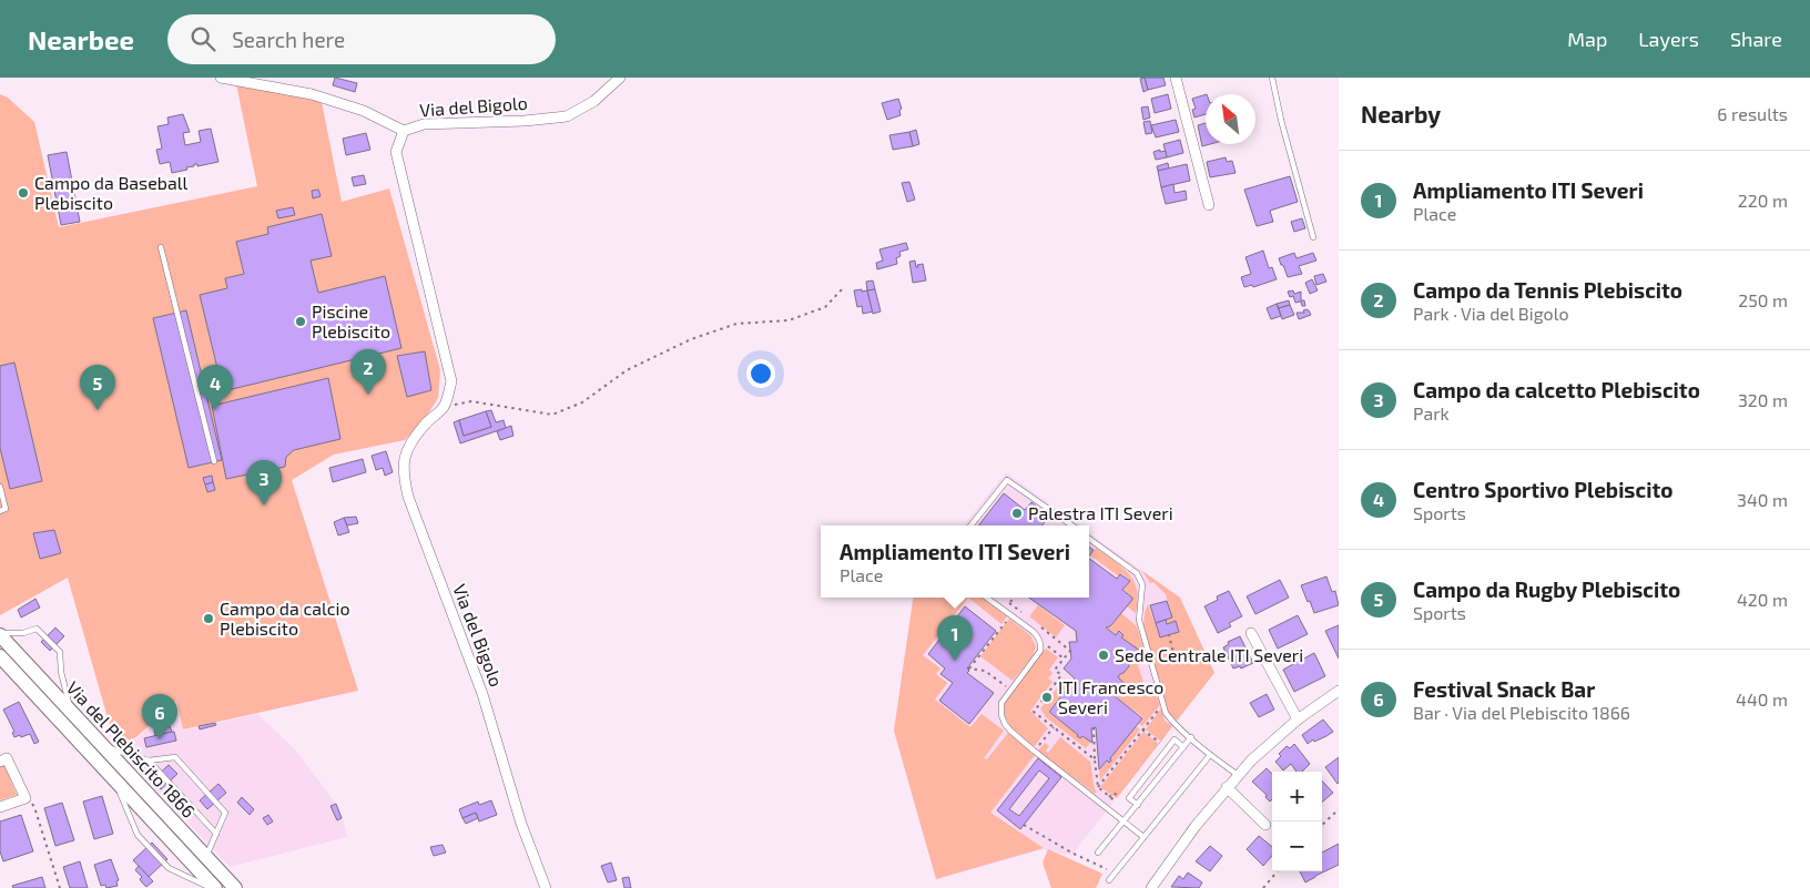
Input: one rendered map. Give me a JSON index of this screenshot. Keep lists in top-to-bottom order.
{
  "streets": {
    "main road": ["Via del Plebiscito 1866"],
    "street": ["Via del Bigolo"]
  },
  "places": [
    "Campo da Baseball Plebiscito",
    "Piscine Plebiscito",
    "Palestra ITI Severi",
    "Campo da calcio Plebiscito",
    "Sede Centrale ITI Severi",
    "ITI Francesco Severi"
  ],
  "north": "top left",
  "page": {
    "header": "Nearbee",
    "search": "Search here",
    "nav": ["Map", "Layers", "Share"],
    "heading": ["Nearby", "6 results"],
    "list": [
      {
        "mark": "1",
        "name": "Ampliamento ITI Severi",
        "note": "Place",
        "value": "220 m"
      },
      {
        "mark": "2",
        "name": "Campo da Tennis Plebiscito",
        "note": "Park · Via del Bigolo",
        "value": "250 m"
      },
      {
        "mark": "3",
        "name": "Campo da calcetto Plebiscito",
        "note": "Park",
        "value": "320 m"
      },
      {
        "mark": "4",
        "name": "Centro Sportivo Plebiscito",
        "note": "Sports",
        "value": "340 m"
      },
      {
        "mark": "5",
        "name": "Campo da Rugby Plebiscito",
        "note": "Sports",
        "value": "420 m"
      },
      {
        "mark": "6",
        "name": "Festival Snack Bar",
        "note": "Bar · Via del Plebiscito 1866",
        "value": "440 m"
      }
    ],
    "pins": [
      "2",
      "4",
      "5",
      "3",
      "1",
      "6"
    ],
    "popup": ["Ampliamento ITI Severi", "Place"],
    "map_buttons": ["+", "−"]
  }
}
